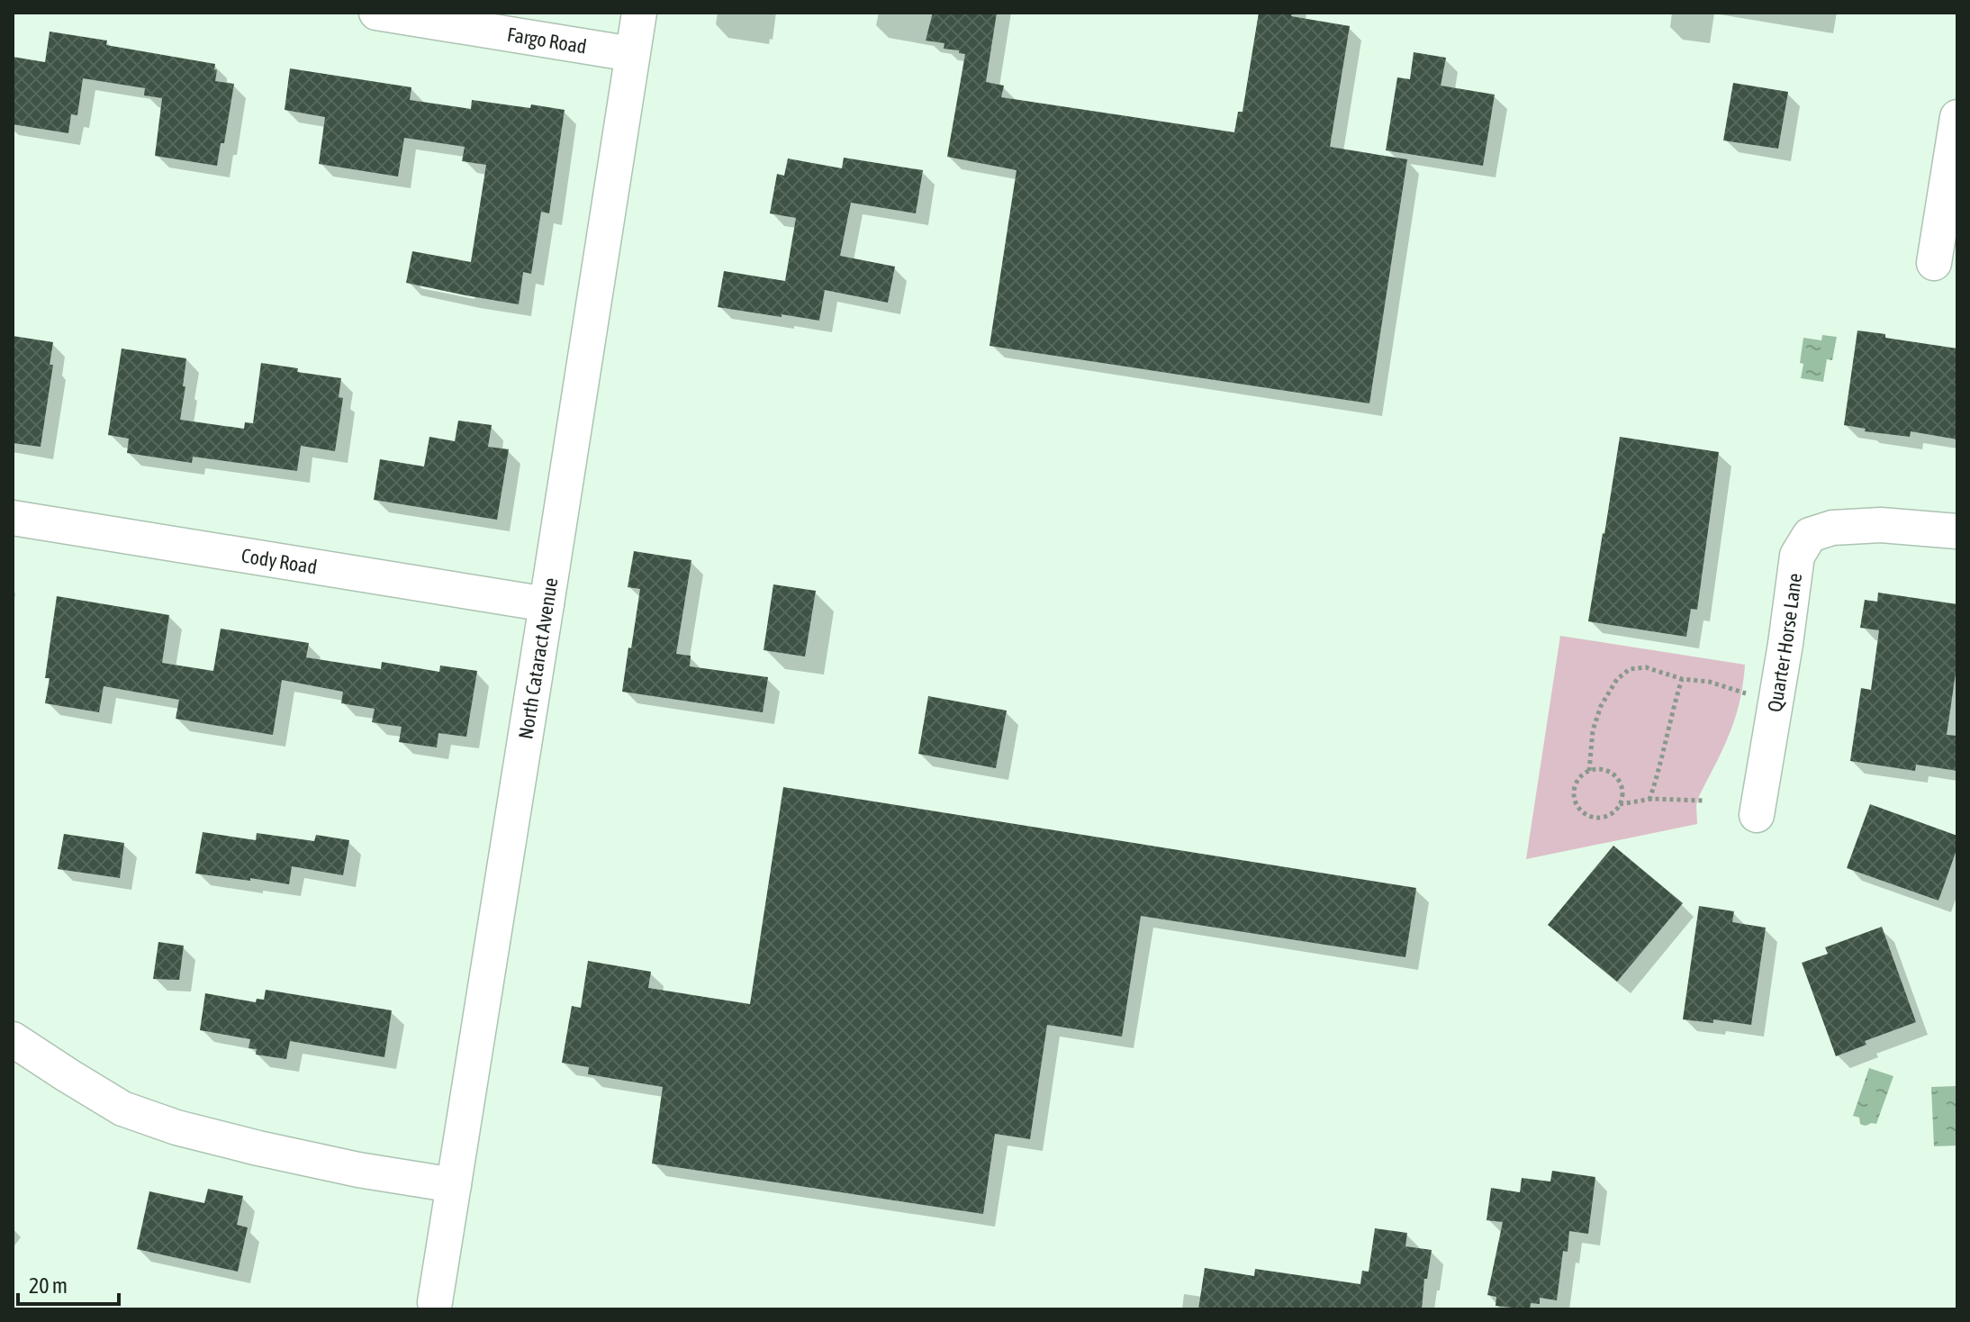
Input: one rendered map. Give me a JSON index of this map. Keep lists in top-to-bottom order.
{
  "streets": {
    "street": [
      "Fargo Road",
      "Cody Road",
      "Quarter Horse Lane",
      "North Cataract Avenue"
    ]
  },
  "crossings": [
    ["Fargo Road", "North Cataract Avenue"],
    ["Cody Road", "North Cataract Avenue"]
  ],
  "scale_bar": "20 m"
}
